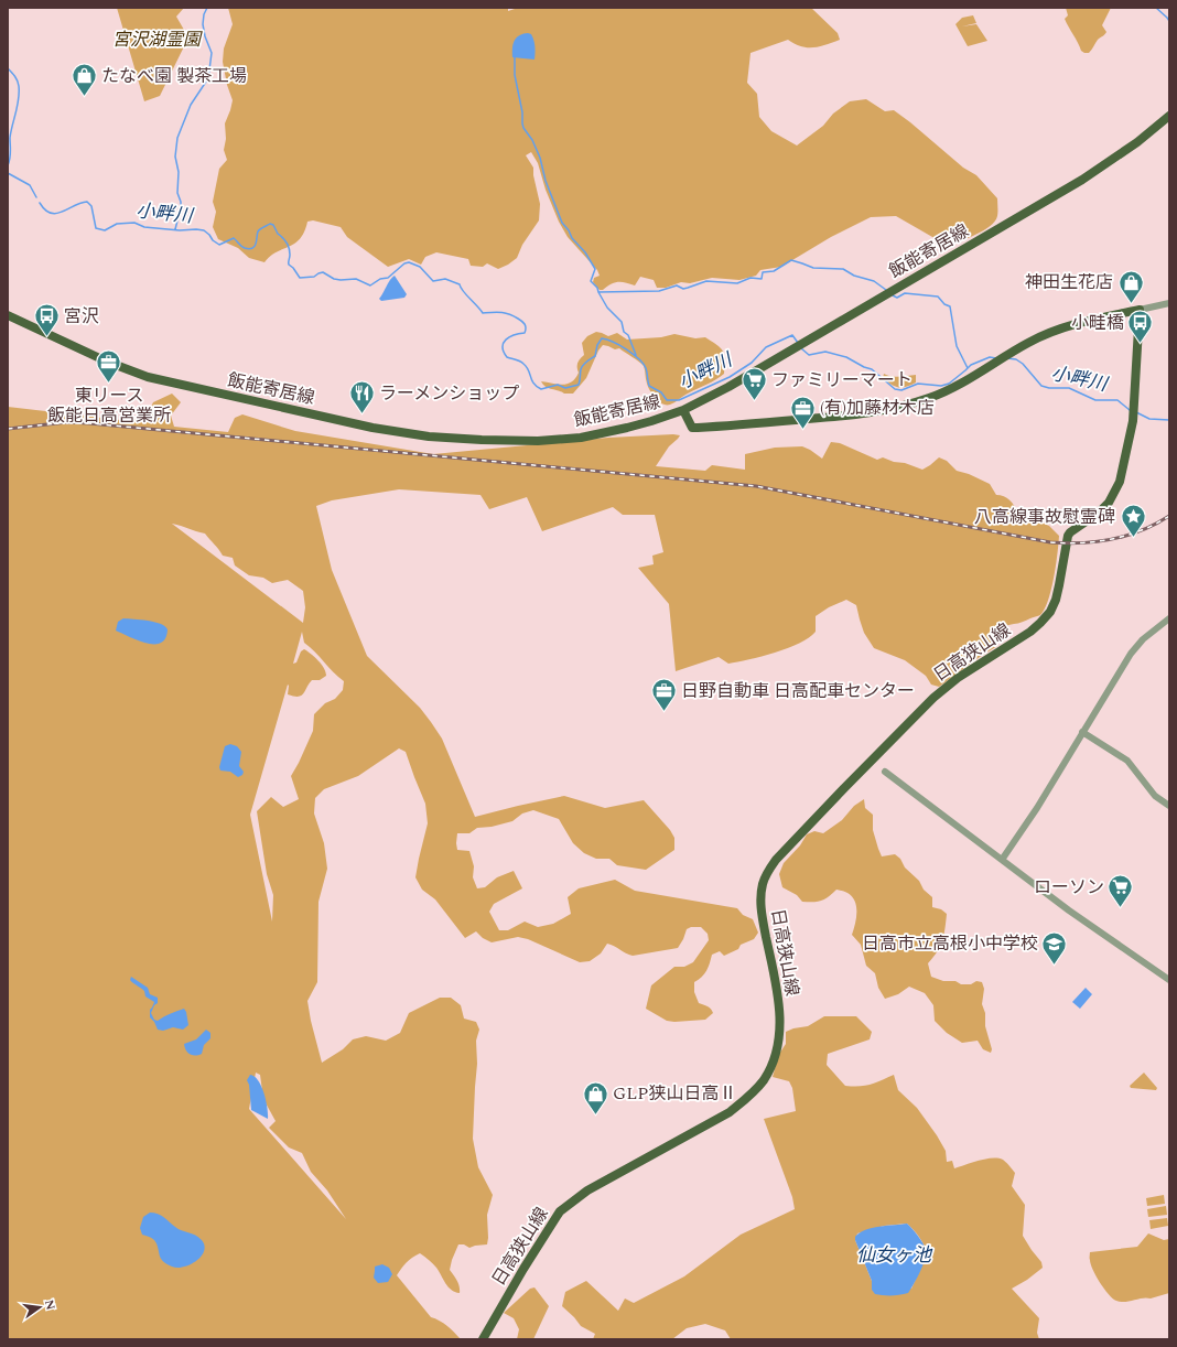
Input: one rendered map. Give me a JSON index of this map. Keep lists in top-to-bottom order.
{
  "streets": {
    "main road": ["飯能寄居線", "日高狭山線"]
  },
  "water": ["小畔川", "仙女ヶ池"],
  "parks": ["宮沢湖霊園"],
  "places": {
    "shop": ["たなべ園 製茶工場", "神田生花店", "GLP狭山日高Ⅱ"],
    "bus stop": ["宮沢", "小畦橋"],
    "office": ["東リース 飯能日高営業所", "(有)加藤材木店", "日野自動車 日高配車センター"],
    "supermarket": ["ファミリーマート", "ローソン"],
    "restaurant": ["ラーメンショップ"],
    "place": ["八高線事故慰霊碑"],
    "school or university": ["日高市立高根小中学校"]
  },
  "north": "right"
}
